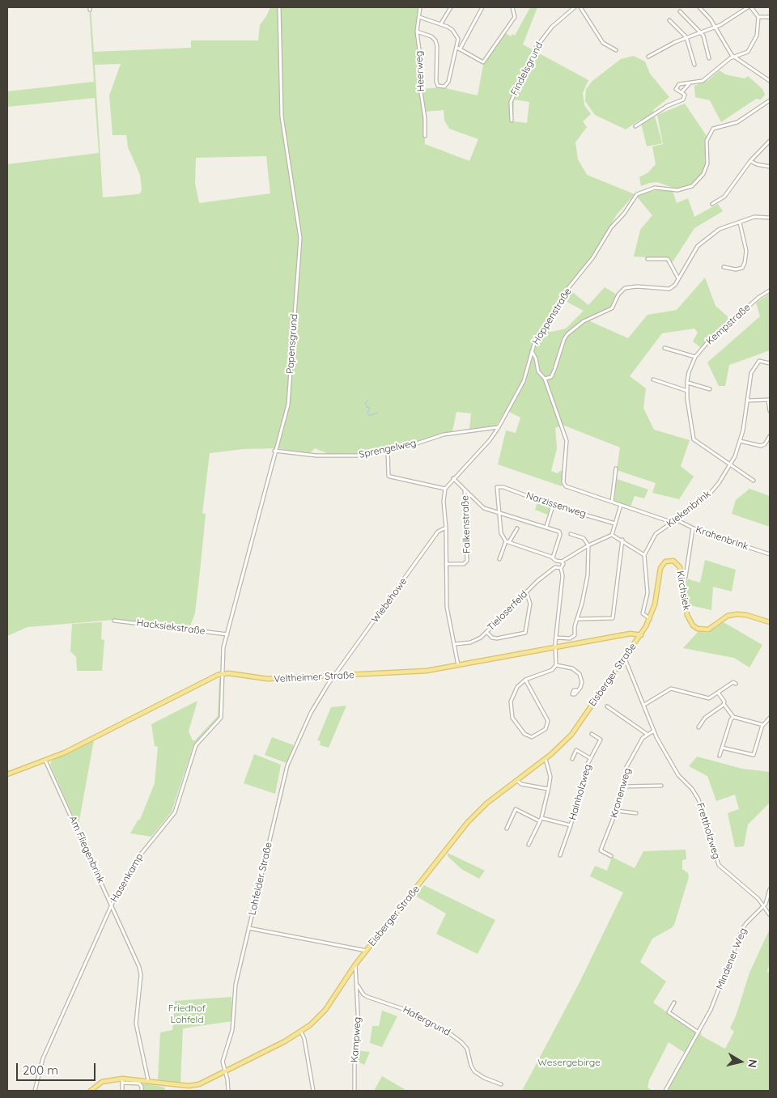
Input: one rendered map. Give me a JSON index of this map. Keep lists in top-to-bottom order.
{
  "streets": {
    "main road": ["Kirchsiek", "Eisberger Straße", "Veltheimer Straße"],
    "street": [
      "Findelsgrund",
      "Heerweg",
      "Hoppenstraße",
      "Kempstraße",
      "Papensgrund",
      "Sprengelweg",
      "Narzissenweg",
      "Kiekenbrink",
      "Falkenstraße",
      "Krahenbrink",
      "Wiebehowe",
      "Tieloserfeld",
      "Hacksiekstraße",
      "Hainholzweg",
      "Kronenweg",
      "Frettholzweg",
      "Am Fliegenbrink",
      "Hasenkamp",
      "Lohfelder Straße",
      "Mindener Weg",
      "Hafergrund",
      "Kampweg"
    ]
  },
  "crossings": [
    ["Hoppenstraße", "Sprengelweg"],
    ["Hoppenstraße", "Falkenstraße"],
    ["Kempstraße", "Kiekenbrink"],
    ["Papensgrund", "Sprengelweg"],
    ["Papensgrund", "Hacksiekstraße"],
    ["Papensgrund", "Veltheimer Straße"],
    ["Papensgrund", "Hasenkamp"],
    ["Narzissenweg", "Falkenstraße"],
    ["Kiekenbrink", "Krahenbrink"],
    ["Kirchsiek", "Eisberger Straße"],
    ["Kirchsiek", "Veltheimer Straße"],
    ["Wiebehowe", "Veltheimer Straße"],
    ["Wiebehowe", "Lohfelder Straße"],
    ["Eisberger Straße", "Veltheimer Straße"],
    ["Eisberger Straße", "Frettholzweg"],
    ["Eisberger Straße", "Am Fliegenbrink"],
    ["Eisberger Straße", "Lohfelder Straße"],
    ["Eisberger Straße", "Kampweg"],
    ["Veltheimer Straße", "Hasenkamp"],
    ["Veltheimer Straße", "Lohfelder Straße"],
    ["Frettholzweg", "Mindener Weg"],
    ["Am Fliegenbrink", "Hasenkamp"],
    ["Hafergrund", "Kampweg"]
  ],
  "parks": ["Friedhof Lohfeld", "Wesergebirge"],
  "scale_bar": "200 m",
  "north": "right"
}
